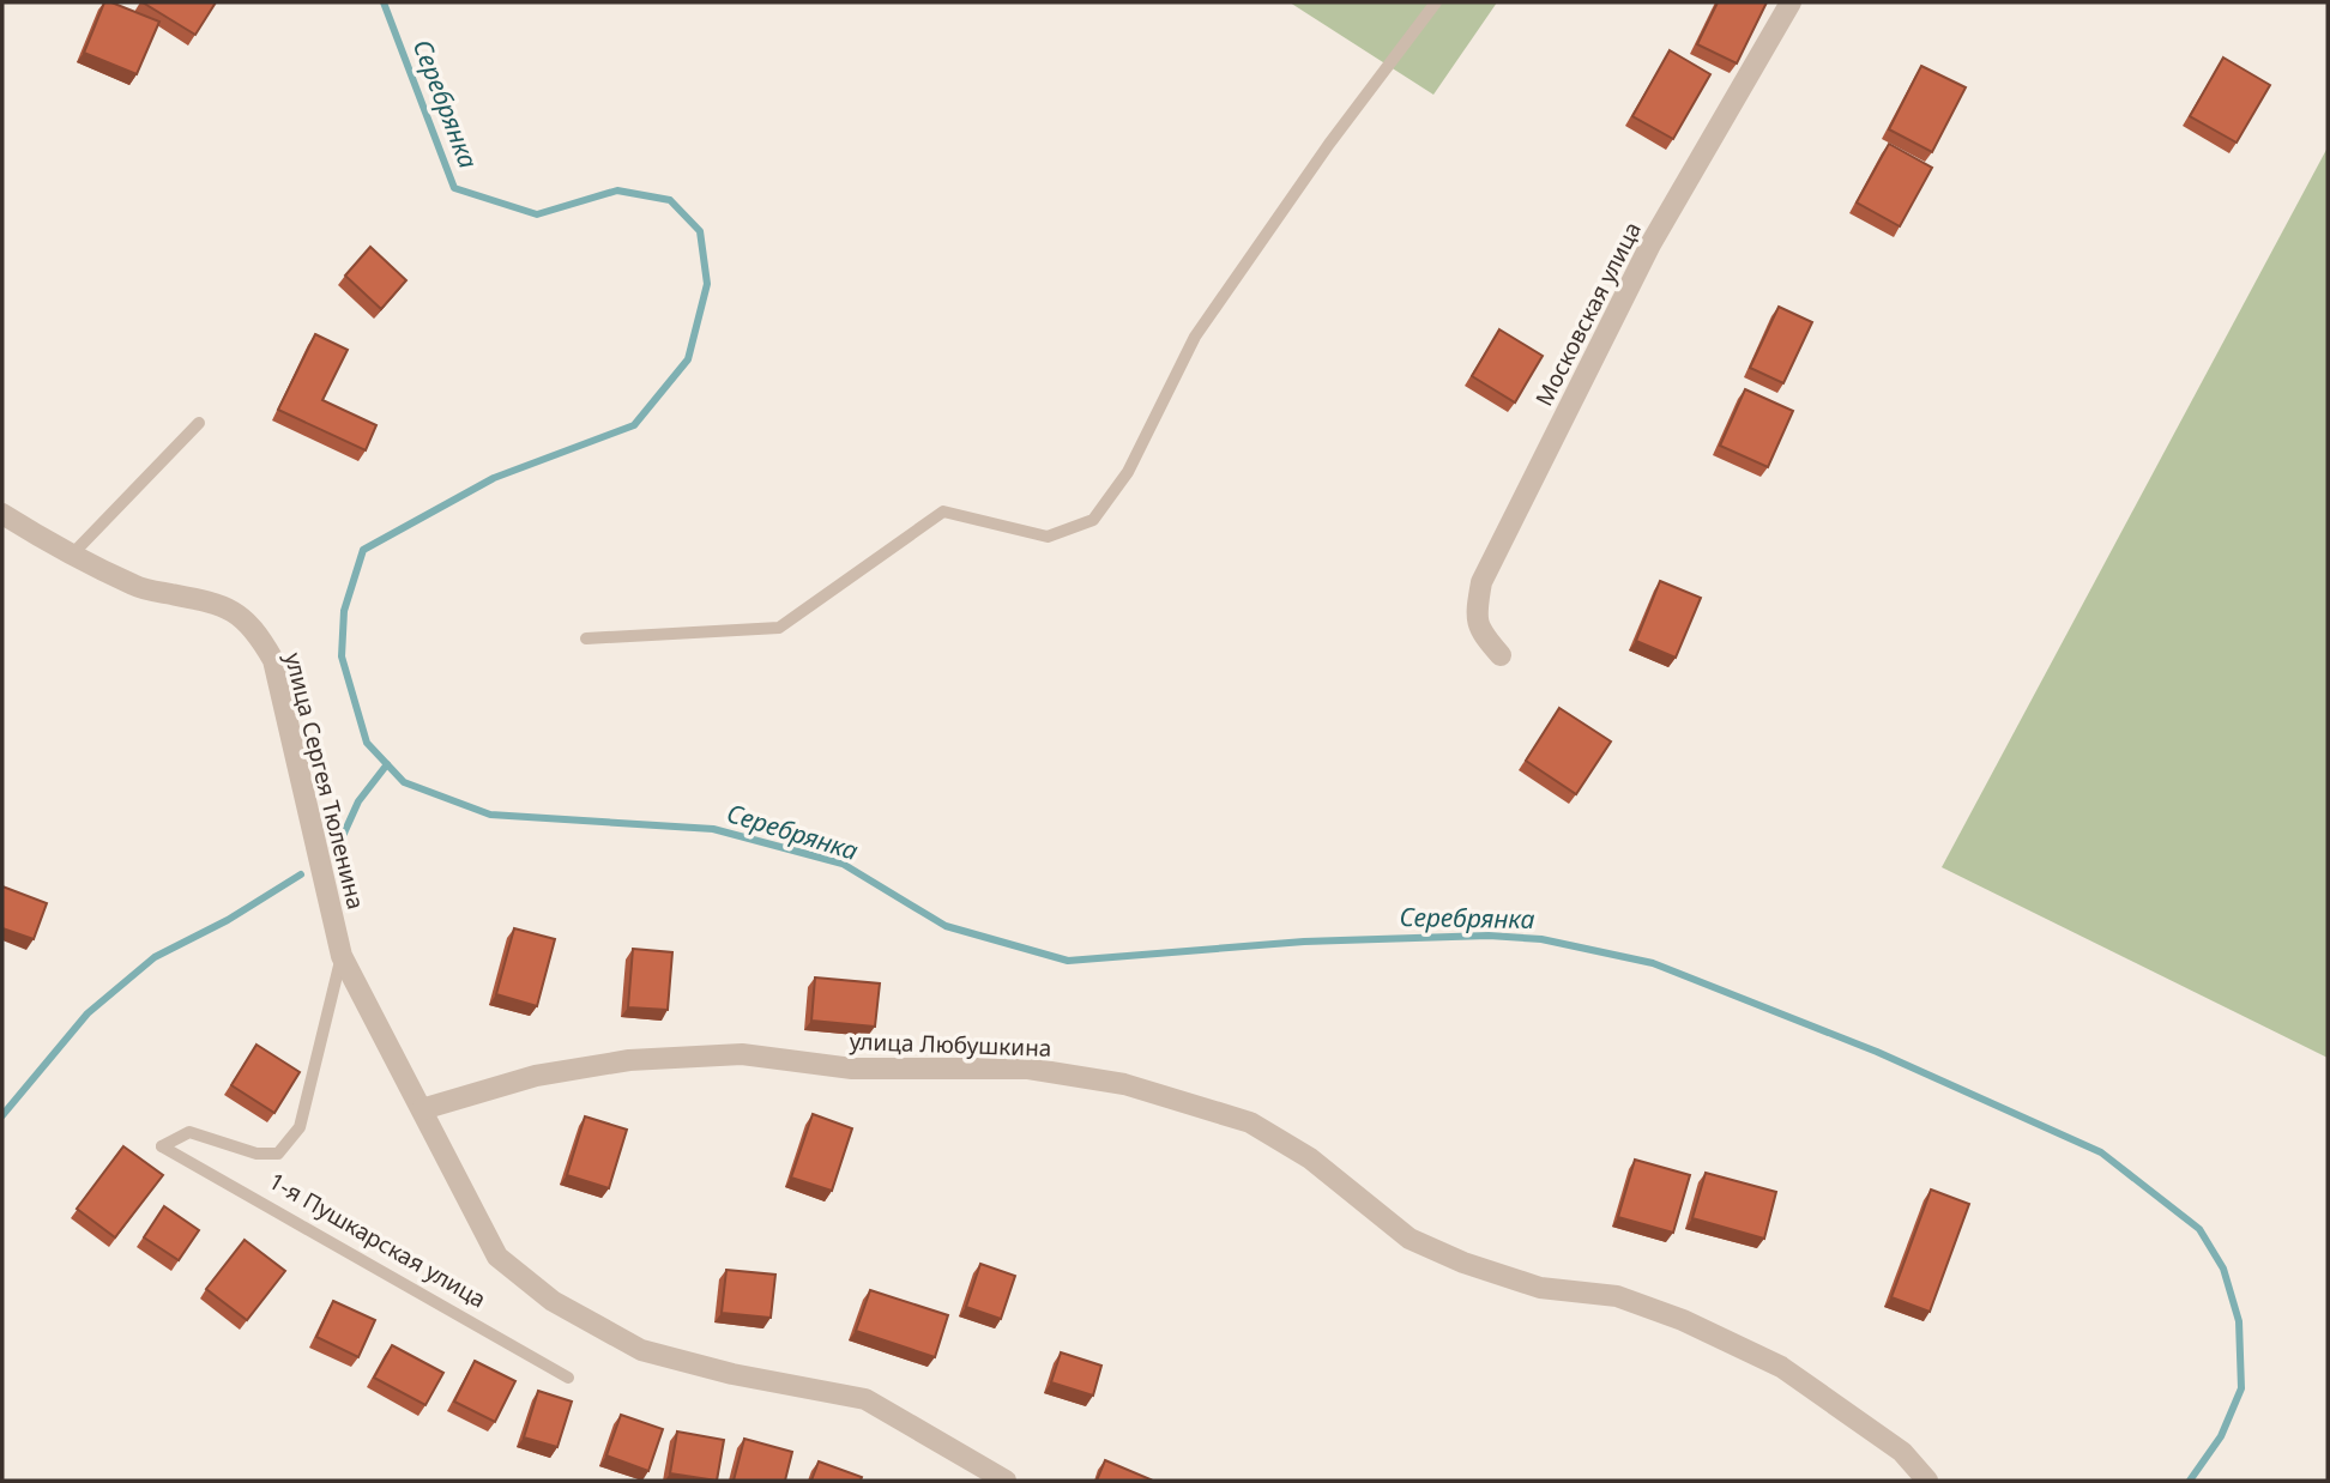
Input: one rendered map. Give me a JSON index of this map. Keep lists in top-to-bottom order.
{
  "streets": {
    "street": [
      "Московская улица",
      "улица Сергея Тюленина",
      "улица Любушкина",
      "1-я Пушкарская улица"
    ]
  },
  "crossings": [
    ["улица Сергея Тюленина", "улица Любушкина"],
    ["улица Сергея Тюленина", "1-я Пушкарская улица"],
    ["улица Любушкина", "1-я Пушкарская улица"]
  ],
  "water": ["Серебрянка"]
}
